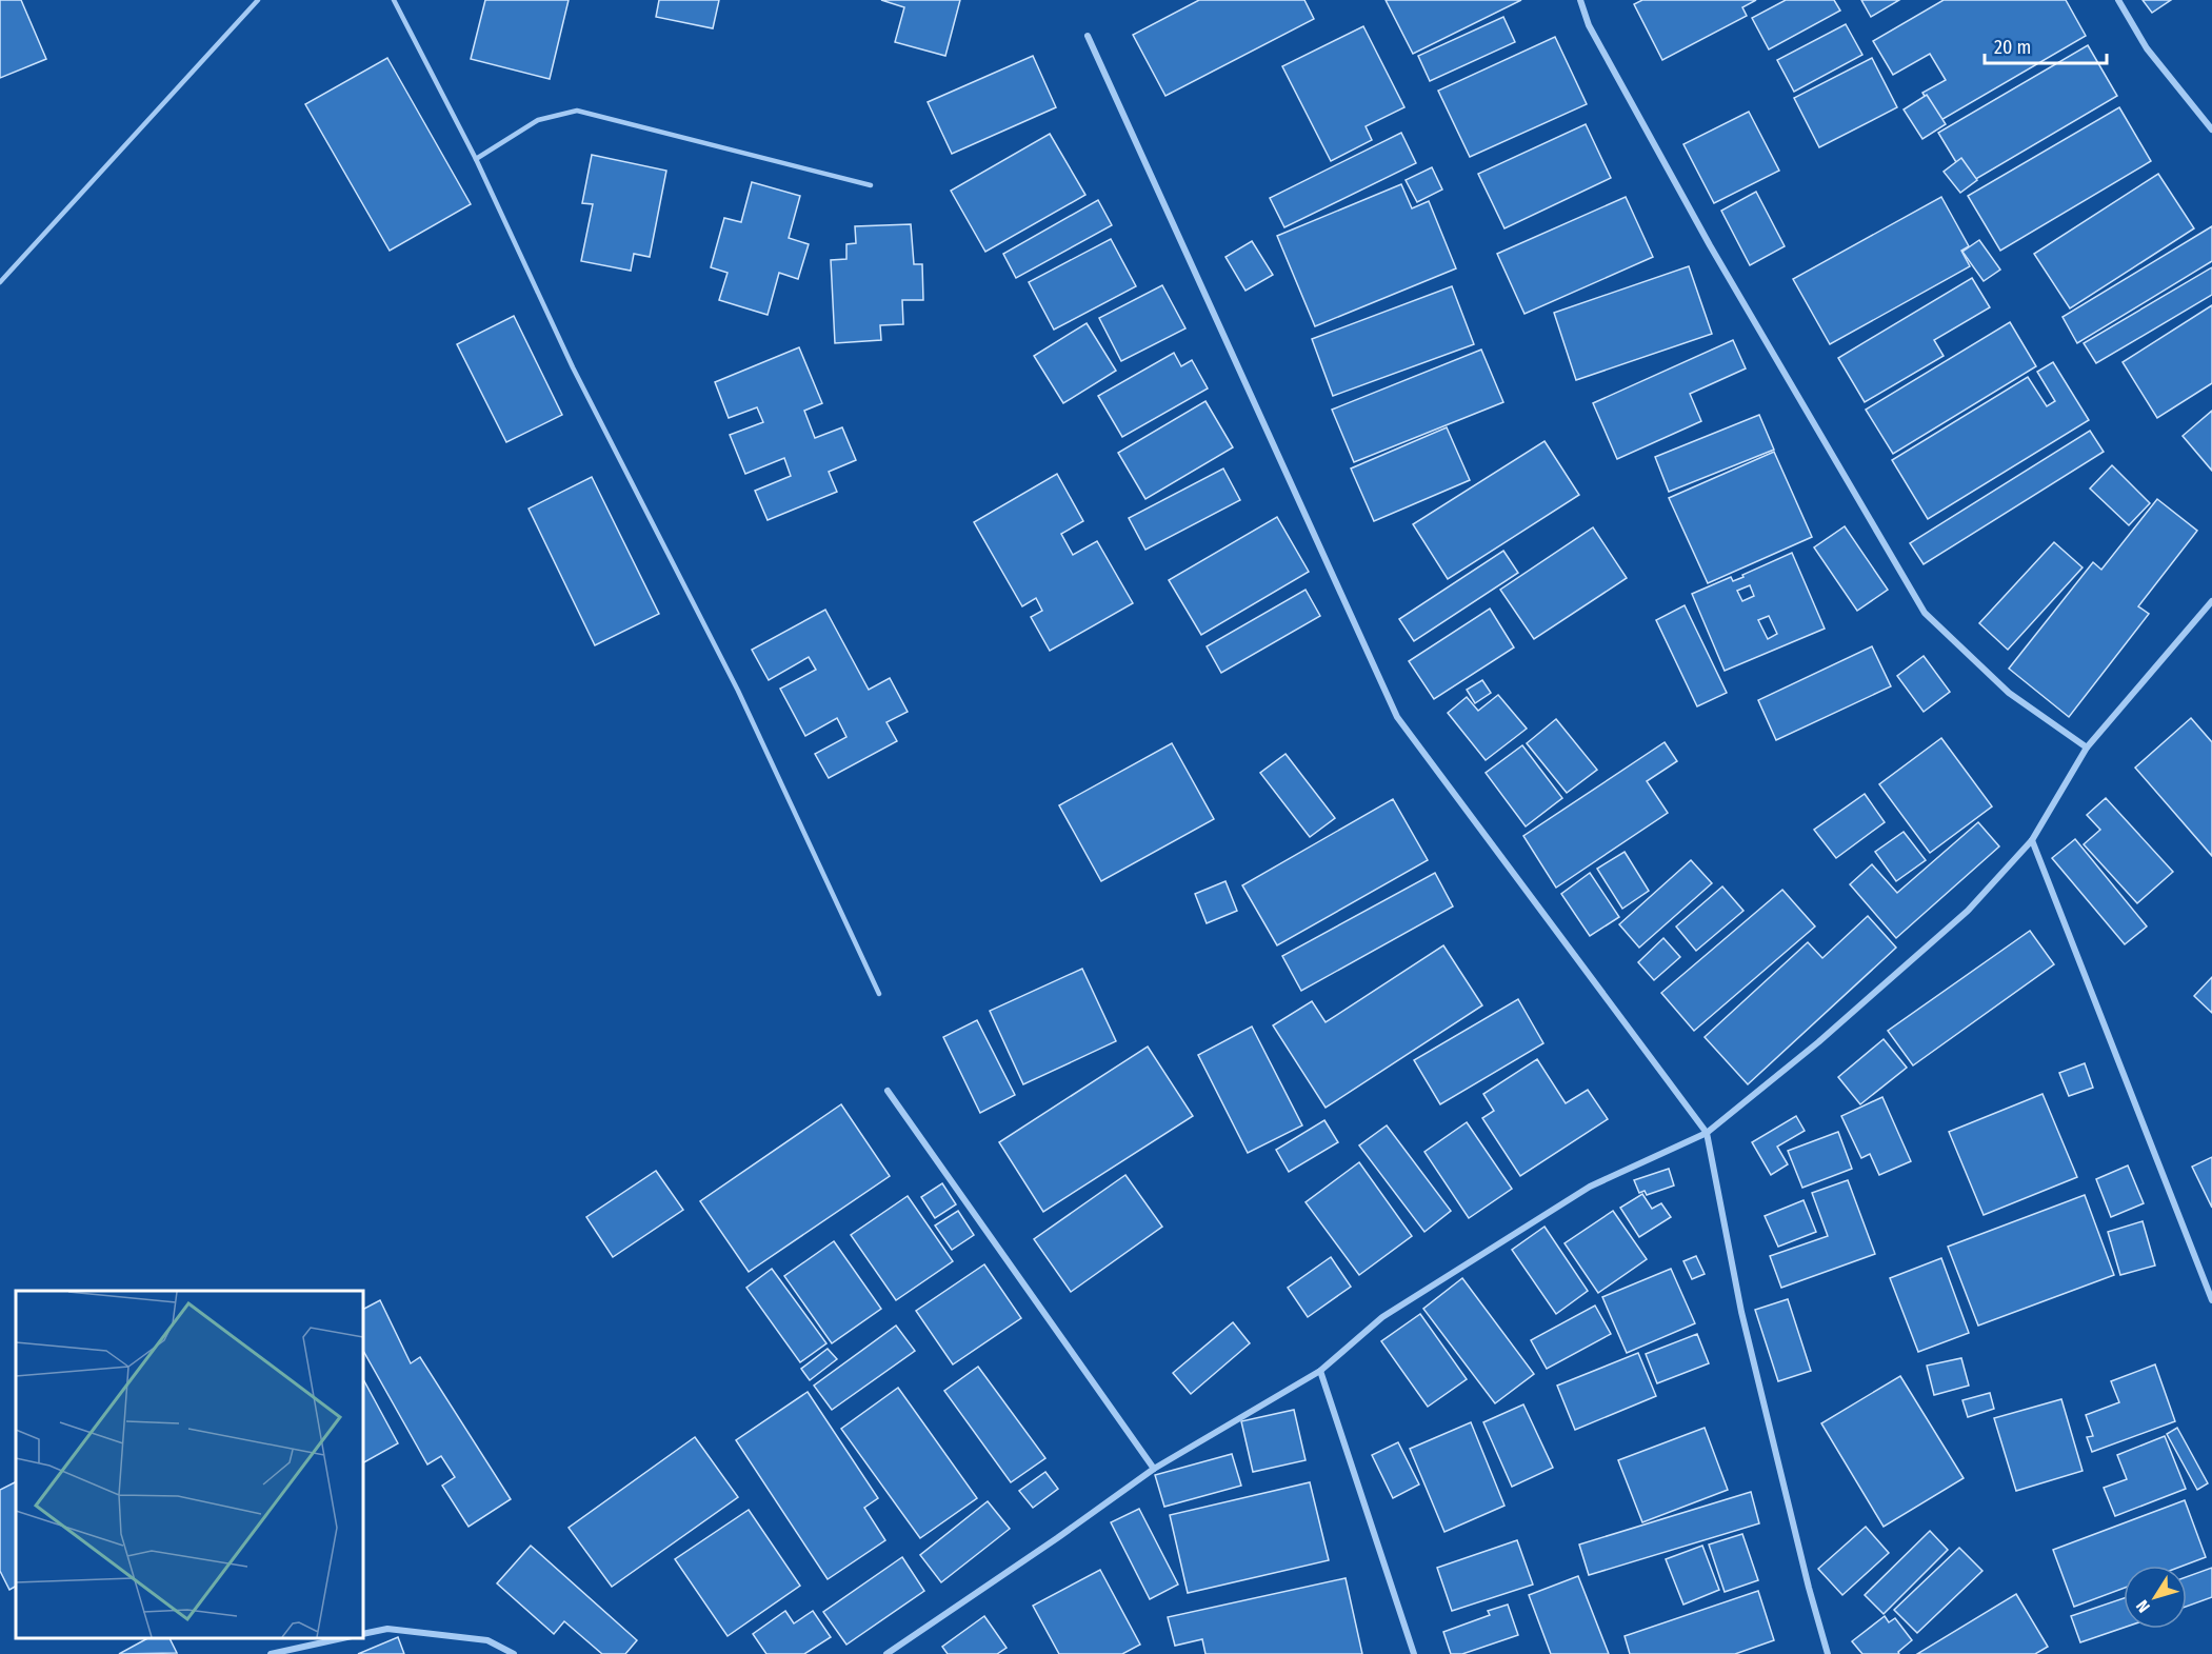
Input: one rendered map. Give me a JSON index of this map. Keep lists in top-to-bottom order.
{
  "scale_bar": "20 m",
  "north": "bottom left"
}
